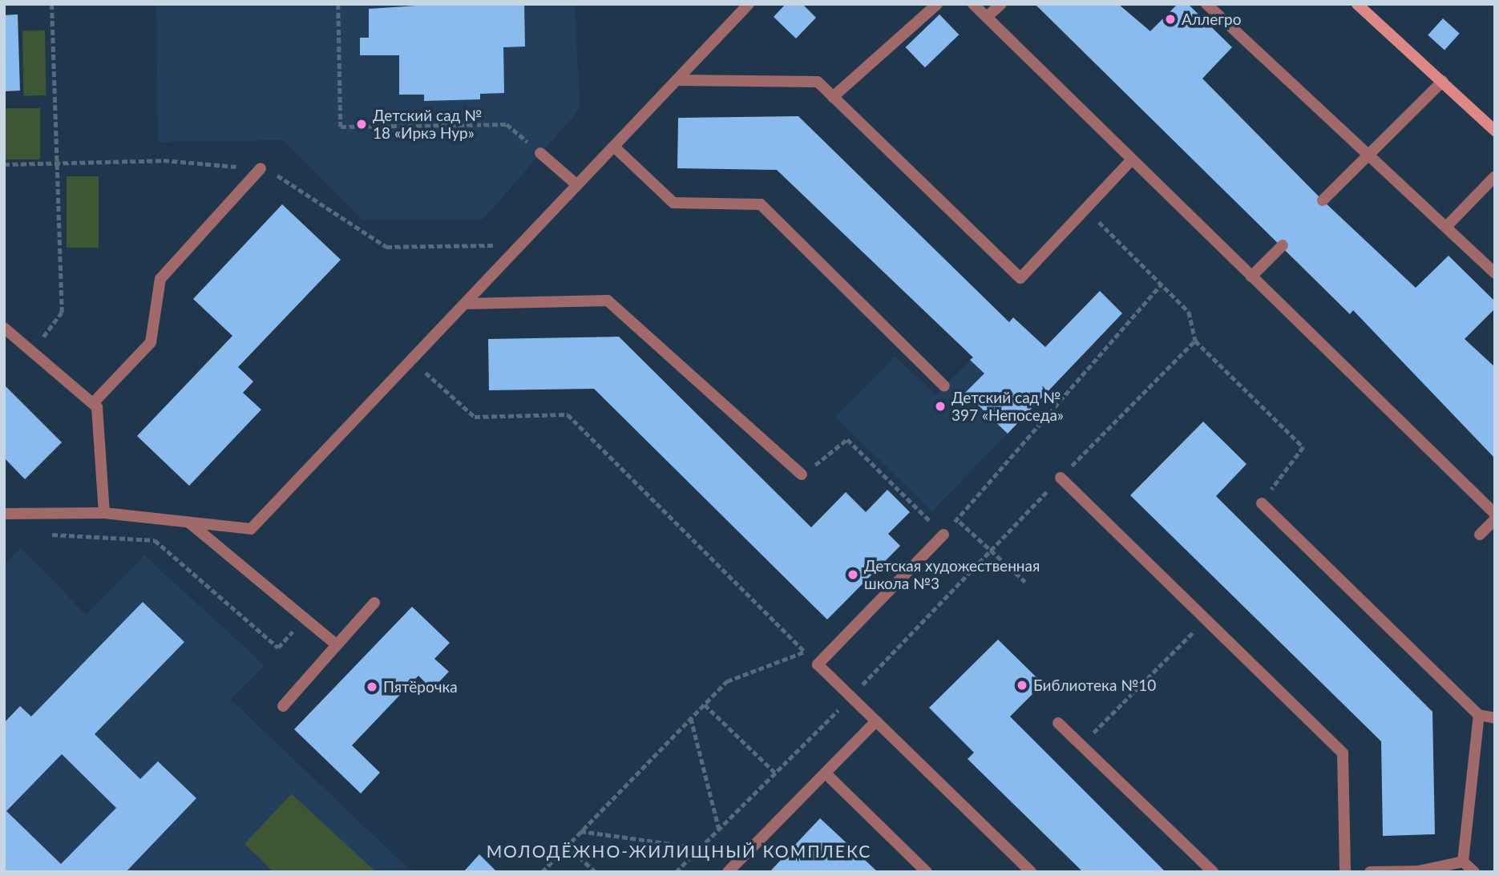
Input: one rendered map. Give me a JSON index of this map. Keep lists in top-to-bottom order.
{
  "districts": ["МОЛОДЁЖНО-ЖИЛИЩНЫЙ КОМПЛЕКС"],
  "places": [
    "Аллегро",
    "Детский сад № 18 «Иркэ Нур»",
    "Детский сад № 397 «Непоседа»",
    "Детская художественная школа №3",
    "Библиотека №10",
    "Пятёрочка"
  ]
}
